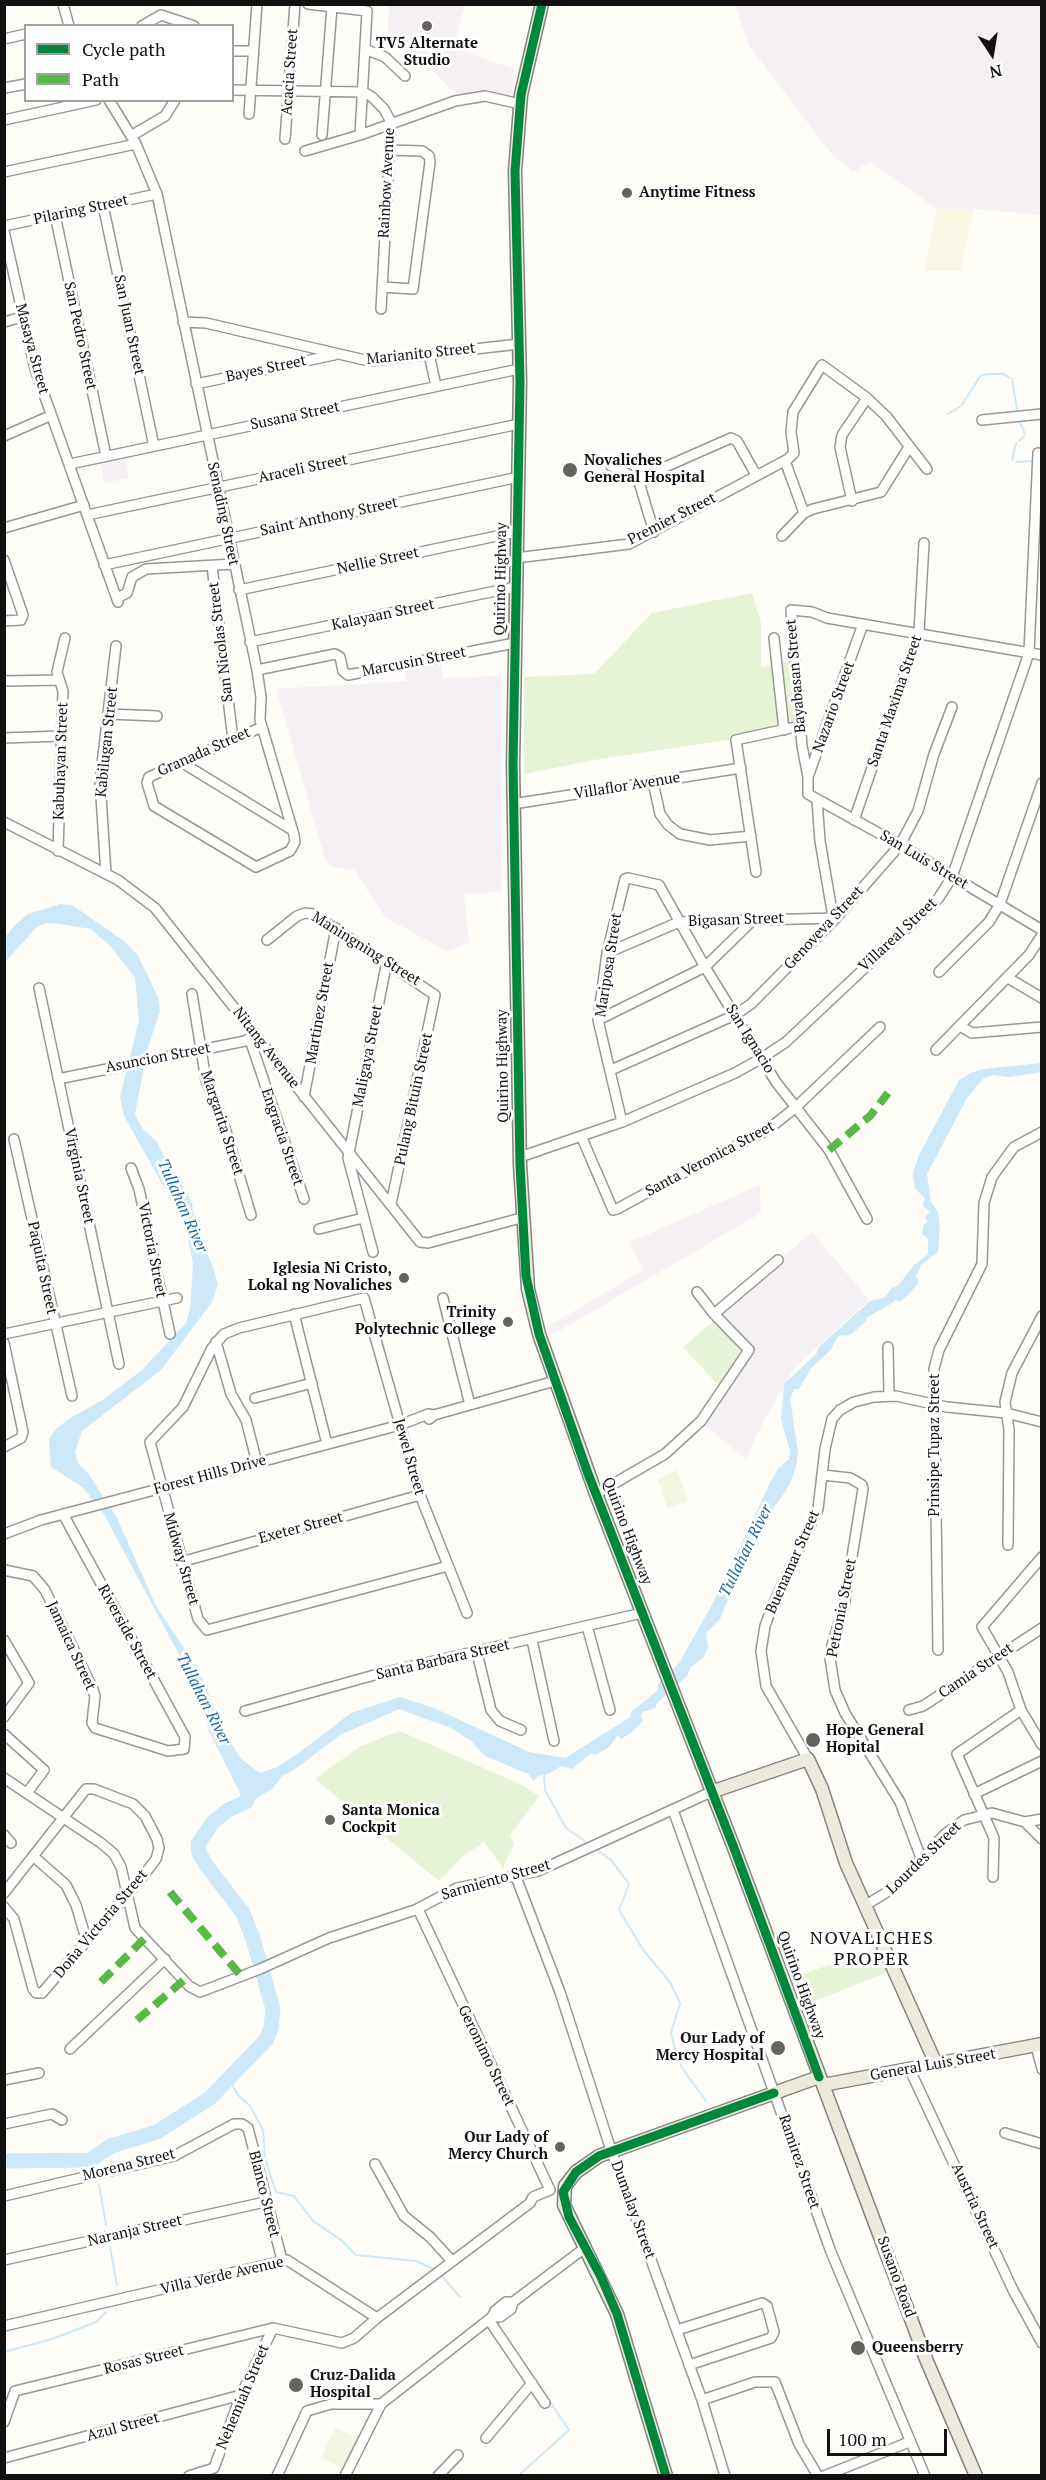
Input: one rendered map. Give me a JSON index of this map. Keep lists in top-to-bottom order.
{
  "streets": {
    "main road": [
      "Quirino Highway",
      "Buenamar Street",
      "Sarmiento Street",
      "General Luis Street",
      "Susano Road"
    ],
    "street": [
      "Acacia Street",
      "Rainbow Avenue",
      "Pilaring Street",
      "San Juan Street",
      "San Pedro Street",
      "Masaya Street",
      "Marianito Street",
      "Bayes Street",
      "Susana Street",
      "Araceli Street",
      "Senading Street",
      "Saint Anthony Street",
      "Premier Street",
      "Nellie Street",
      "Kalayaan Street",
      "San Nicolas Street",
      "Marcusin Street",
      "Bayabasan Street",
      "Santa Maxima Street",
      "Nazario Street",
      "Kabilugan Street",
      "Granada Street",
      "Kabuhayan Street",
      "Villaflor Avenue",
      "San Luis Street",
      "Bigasan Street",
      "Genoveva Street",
      "Villareal Street",
      "Maningning Street",
      "Mariposa Street",
      "Martinez Street",
      "San Ignacio",
      "Nitang Avenue",
      "Maligaya Street",
      "Asuncion Street",
      "Pulang Bituin Street",
      "Margarita Street",
      "Engracia Street",
      "Santa Veronica Street",
      "Virginia Street",
      "Victoria Street",
      "Paquita Street",
      "Prinsipe Tupaz Street",
      "Jewel Street",
      "Forest Hills Drive",
      "Exeter Street",
      "Midway Street",
      "Petronia Street",
      "Riverside Street",
      "Jamaica Street",
      "Santa Barbara Street",
      "Camia Street",
      "Lourdes Street",
      "Doña Victoria Street",
      "Geronimo Street",
      "Ramirez Street",
      "Morena Street",
      "Blanco Street",
      "Austria Street",
      "Dumalay Street",
      "Naranja Street",
      "Villa Verde Avenue",
      "Rosas Street",
      "Nehemiah Street",
      "Azul Street"
    ]
  },
  "crossings": [
    ["Pilaring Street", "San Juan Street"],
    ["Pilaring Street", "San Pedro Street"],
    ["Pilaring Street", "Senading Street"],
    ["San Juan Street", "Susana Street"],
    ["San Pedro Street", "Susana Street"],
    ["Masaya Street", "Susana Street"],
    ["Marianito Street", "Bayes Street"],
    ["Marianito Street", "Senading Street"],
    ["Marianito Street", "Quirino Highway"],
    ["Bayes Street", "Senading Street"],
    ["Susana Street", "Senading Street"],
    ["Susana Street", "Quirino Highway"],
    ["Araceli Street", "Senading Street"],
    ["Araceli Street", "Quirino Highway"],
    ["Senading Street", "Saint Anthony Street"],
    ["Senading Street", "Nellie Street"],
    ["Senading Street", "Kalayaan Street"],
    ["Senading Street", "San Nicolas Street"],
    ["Senading Street", "Marcusin Street"],
    ["Senading Street", "Granada Street"],
    ["Saint Anthony Street", "Quirino Highway"],
    ["Premier Street", "Quirino Highway"],
    ["Nellie Street", "Quirino Highway"],
    ["Quirino Highway", "Kalayaan Street"],
    ["Quirino Highway", "Marcusin Street"],
    ["Quirino Highway", "Villaflor Avenue"],
    ["Quirino Highway", "Villareal Street"],
    ["Quirino Highway", "Nitang Avenue"],
    ["Quirino Highway", "Forest Hills Drive"],
    ["Quirino Highway", "Santa Barbara Street"],
    ["Quirino Highway", "Sarmiento Street"],
    ["Quirino Highway", "General Luis Street"],
    ["Quirino Highway", "Susano Road"],
    ["San Nicolas Street", "Granada Street"],
    ["Bayabasan Street", "Nazario Street"],
    ["Santa Maxima Street", "San Luis Street"],
    ["Nazario Street", "San Luis Street"],
    ["Kabilugan Street", "Nitang Avenue"],
    ["Kabuhayan Street", "Nitang Avenue"],
    ["San Luis Street", "Genoveva Street"],
    ["San Luis Street", "Villareal Street"],
    ["Bigasan Street", "Genoveva Street"],
    ["Bigasan Street", "Mariposa Street"],
    ["Bigasan Street", "San Ignacio"],
    ["Genoveva Street", "Mariposa Street"],
    ["Genoveva Street", "San Ignacio"],
    ["Villareal Street", "Mariposa Street"],
    ["Villareal Street", "San Ignacio"],
    ["Villareal Street", "Santa Veronica Street"],
    ["Maningning Street", "Martinez Street"],
    ["Maningning Street", "Maligaya Street"],
    ["Maningning Street", "Pulang Bituin Street"],
    ["Mariposa Street", "San Ignacio"],
    ["Martinez Street", "Nitang Avenue"],
    ["San Ignacio", "Santa Veronica Street"],
    ["Nitang Avenue", "Maligaya Street"],
    ["Nitang Avenue", "Asuncion Street"],
    ["Nitang Avenue", "Pulang Bituin Street"],
    ["Nitang Avenue", "Engracia Street"],
    ["Asuncion Street", "Margarita Street"],
    ["Asuncion Street", "Engracia Street"],
    ["Asuncion Street", "Virginia Street"],
    ["Prinsipe Tupaz Street", "Buenamar Street"],
    ["Jewel Street", "Forest Hills Drive"],
    ["Jewel Street", "Exeter Street"],
    ["Jewel Street", "Midway Street"],
    ["Forest Hills Drive", "Midway Street"],
    ["Forest Hills Drive", "Riverside Street"],
    ["Exeter Street", "Midway Street"],
    ["Buenamar Street", "Petronia Street"],
    ["Buenamar Street", "Lourdes Street"],
    ["Buenamar Street", "Sarmiento Street"],
    ["Buenamar Street", "General Luis Street"],
    ["Petronia Street", "Lourdes Street"],
    ["Riverside Street", "Jamaica Street"],
    ["Sarmiento Street", "Doña Victoria Street"],
    ["Sarmiento Street", "Geronimo Street"],
    ["Sarmiento Street", "Ramirez Street"],
    ["Sarmiento Street", "Dumalay Street"],
    ["General Luis Street", "Austria Street"],
    ["General Luis Street", "Susano Road"],
    ["Morena Street", "Blanco Street"],
    ["Blanco Street", "Naranja Street"],
    ["Blanco Street", "Villa Verde Avenue"],
    ["Villa Verde Avenue", "Nehemiah Street"],
    ["Rosas Street", "Nehemiah Street"],
    ["Nehemiah Street", "Azul Street"]
  ],
  "districts": ["NOVALICHES PROPER"],
  "water": ["Tullahan River"],
  "places": [
    "TV5 Alternate Studio",
    "Anytime Fitness",
    "Novaliches General Hospital",
    "Iglesia Ni Cristo, Lokal ng Novaliches",
    "Trinity Polytechnic College",
    "Hope General Hopital",
    "Santa Monica Cockpit",
    "Our Lady of Mercy Hospital",
    "Our Lady of Mercy Church",
    "Queensberry",
    "Cruz-Dalida Hospital"
  ],
  "legend": ["Cycle path", "Path"],
  "scale_bar": "100 m",
  "north": "bottom"
}
